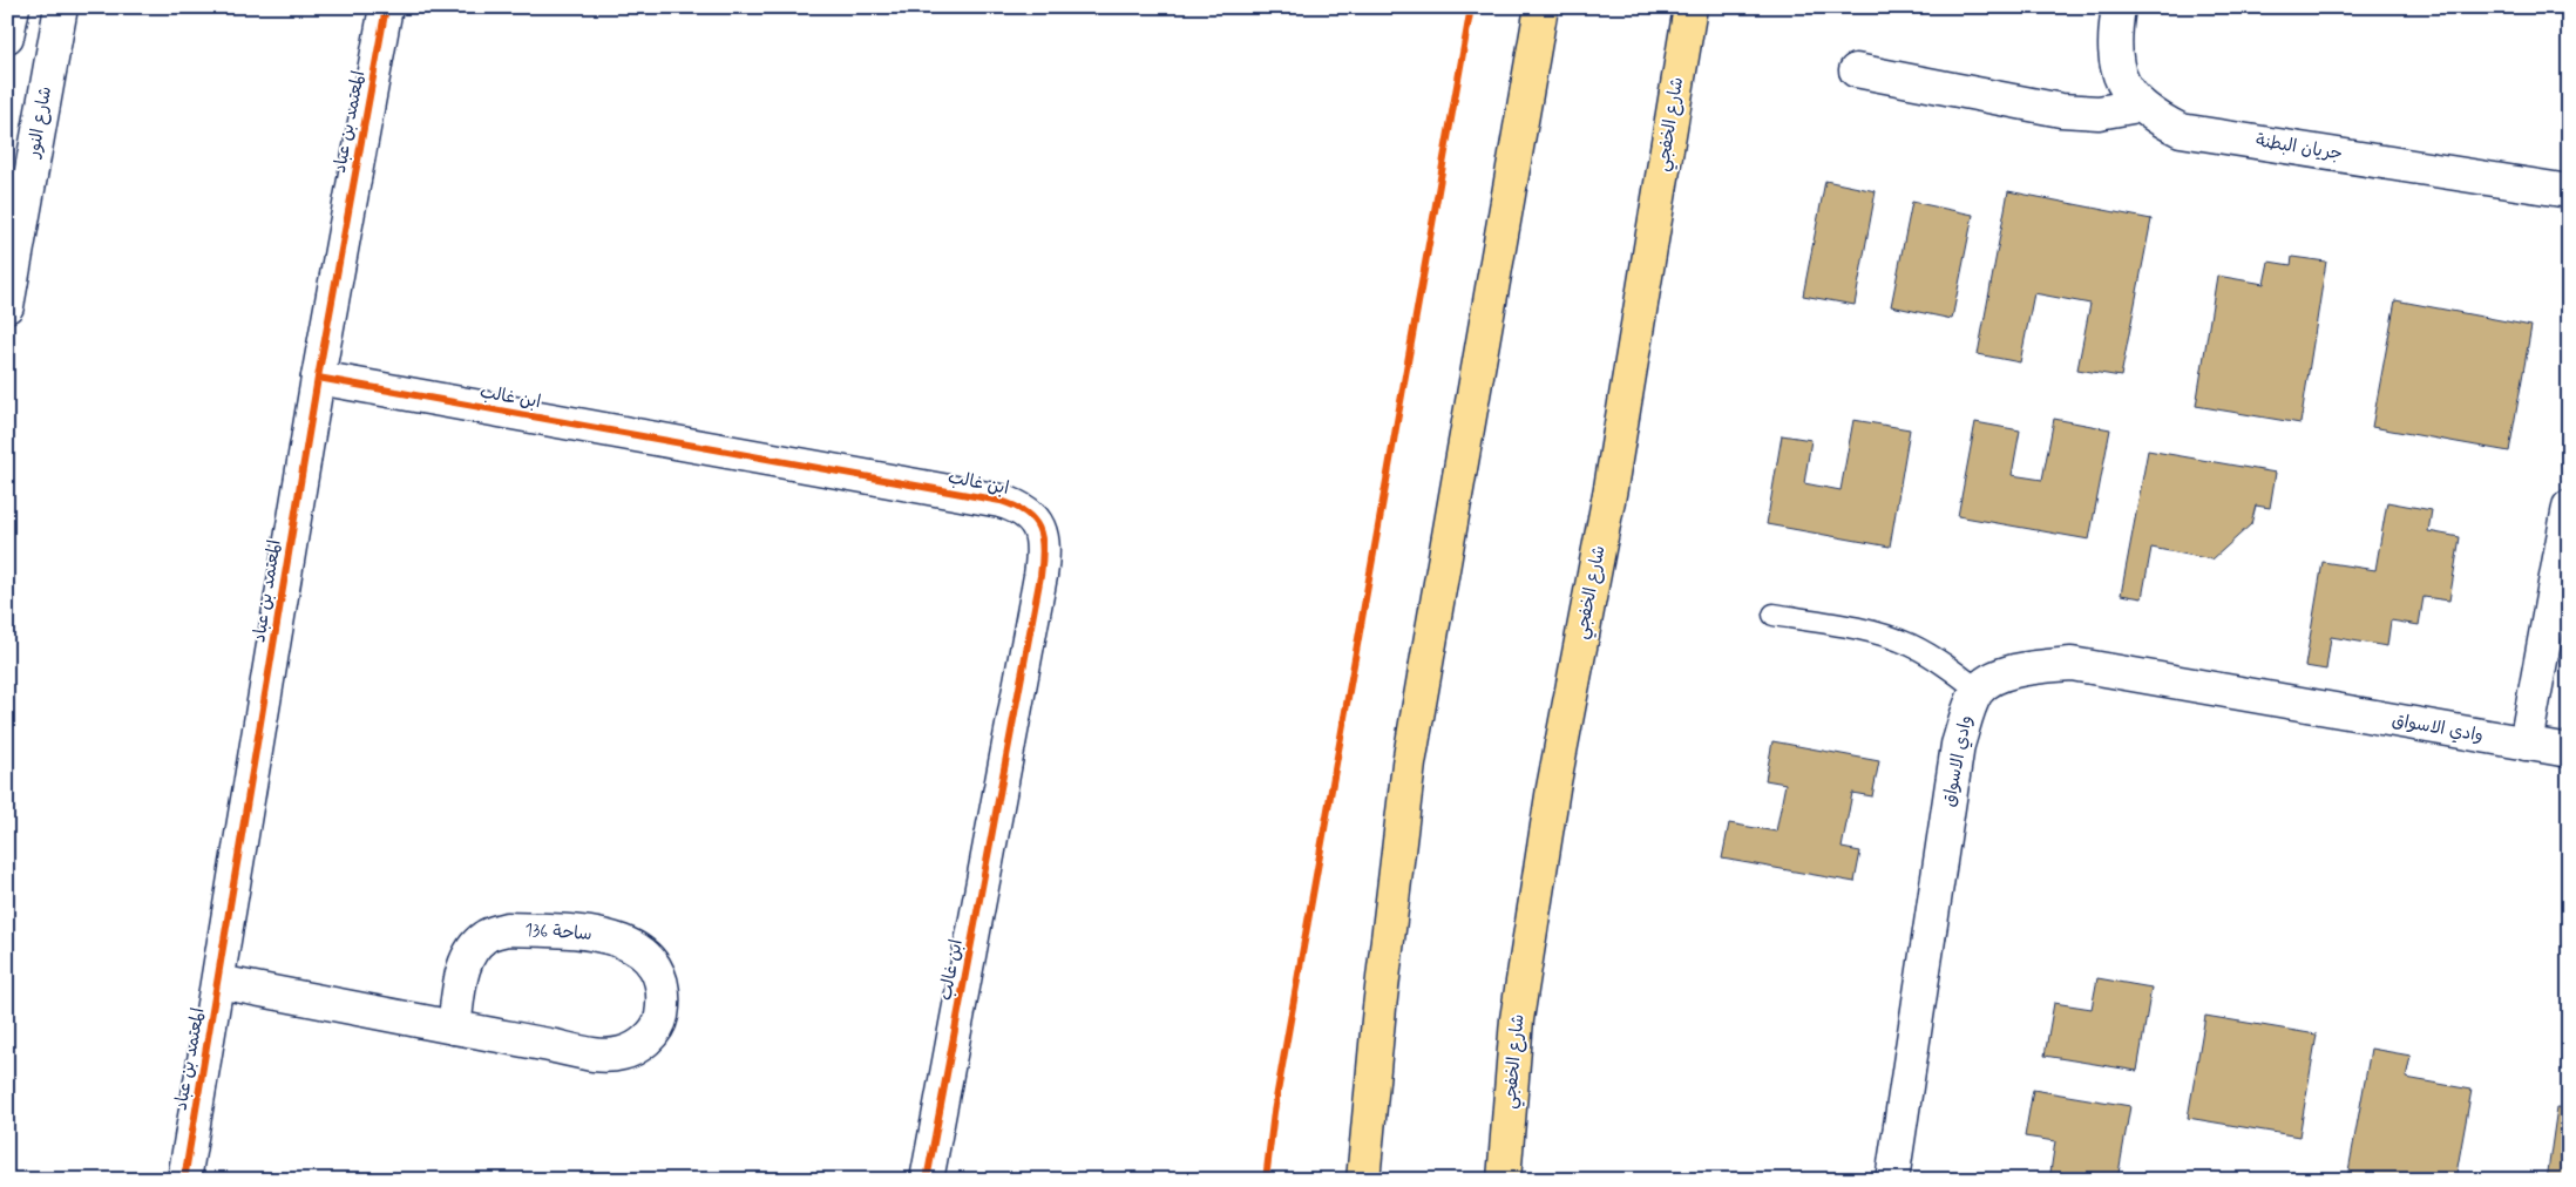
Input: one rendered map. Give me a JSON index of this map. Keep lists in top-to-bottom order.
{
  "streets": {
    "highway": ["شارع الخفجي"],
    "street": [
      "شارع النور",
      "المعتمد بن عباد",
      "جريان البطنة",
      "ابن غالب",
      "وادي الاسواق",
      "ساحة 136"
    ]
  },
  "crossings": [
    ["المعتمد بن عباد", "ابن غالب"],
    ["المعتمد بن عباد", "ساحة 136"]
  ]
}
